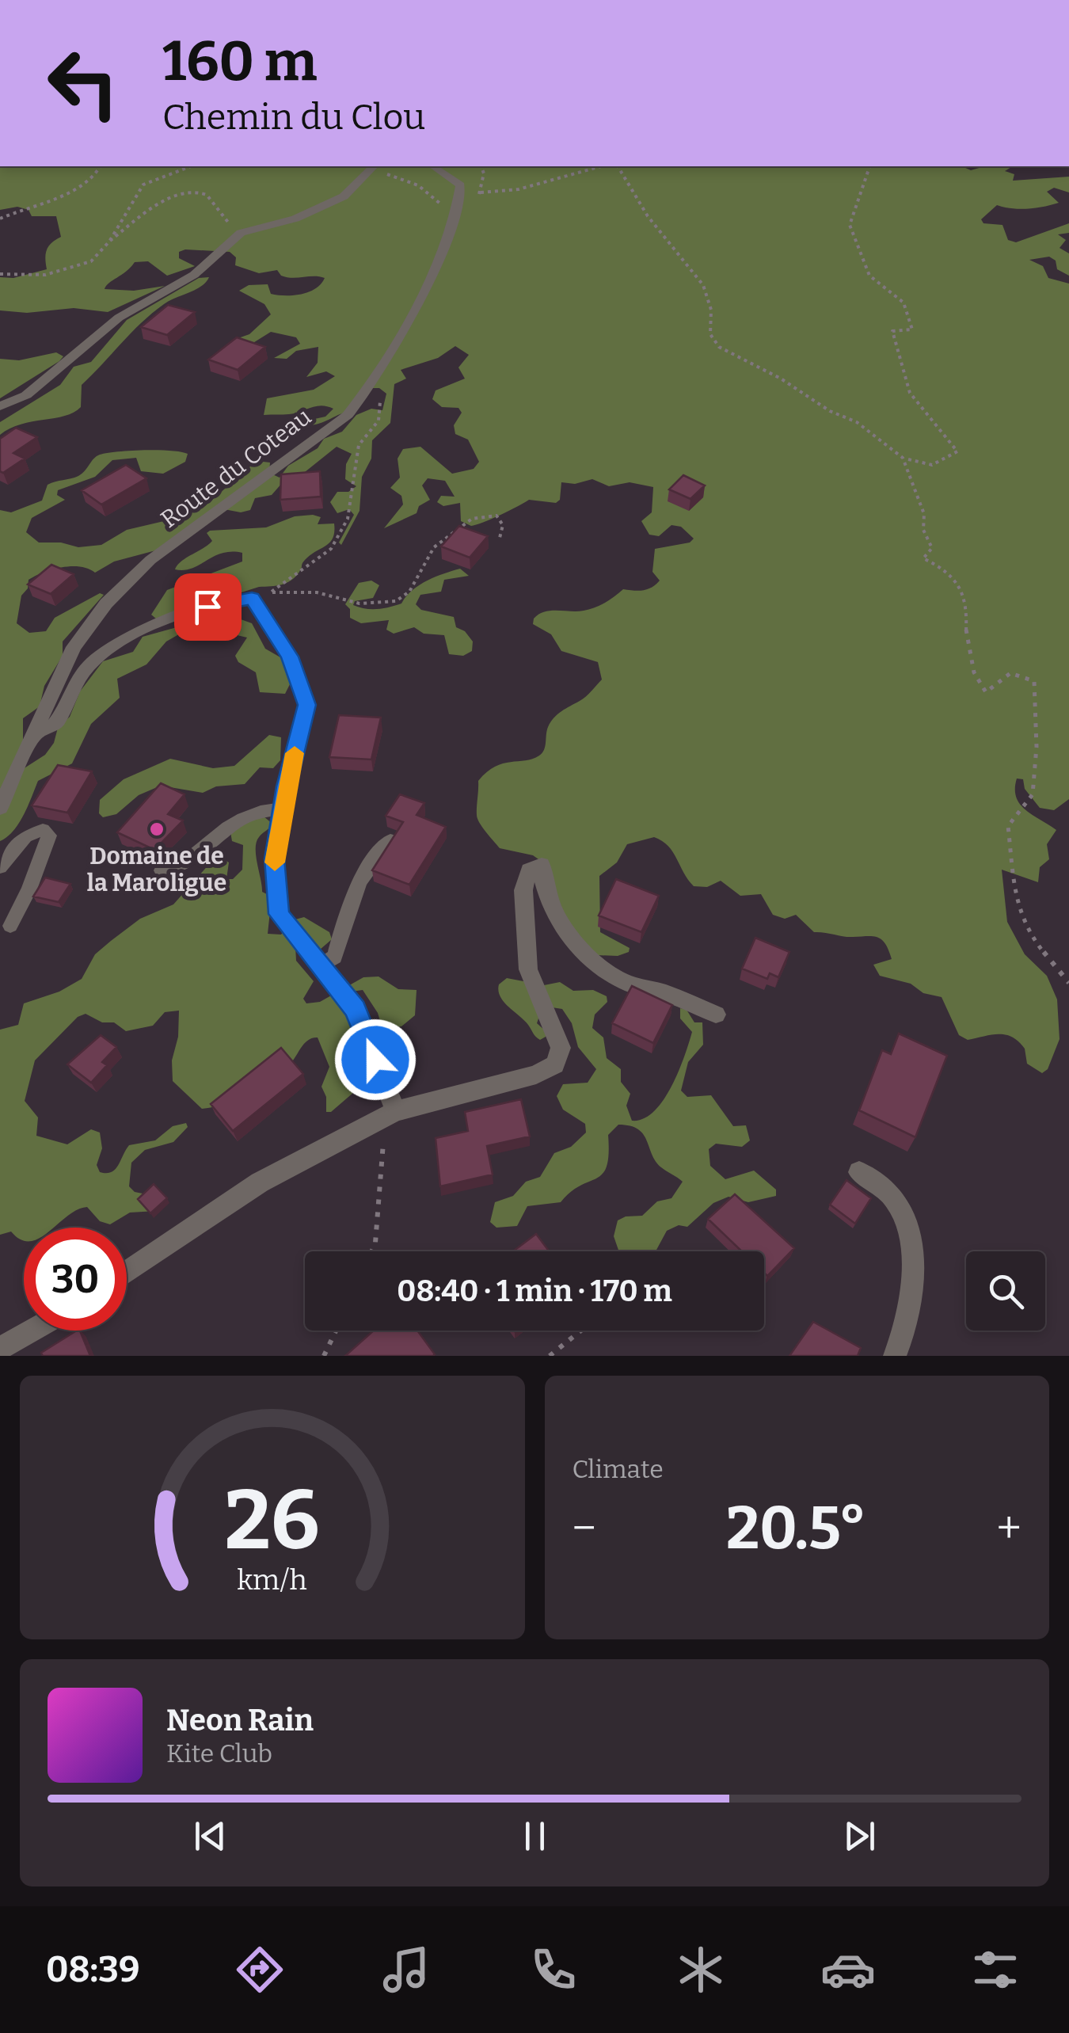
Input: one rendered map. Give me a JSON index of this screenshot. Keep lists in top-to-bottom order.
{
  "streets": {
    "street": ["Route du Coteau"]
  },
  "places": ["Domaine de la Maroligue"],
  "page": {
    "turn": ["160 m", "Chemin du Clou"],
    "limit": "30",
    "trip": "08:40 · 1 min · 170 m",
    "tile": "Climate",
    "heat": ["−", "20.5°", "+"],
    "song": ["Neon Rain", "Kite Club"],
    "tabs": "08:39",
    "gauge": ["26", "km/h"]
  }
}
